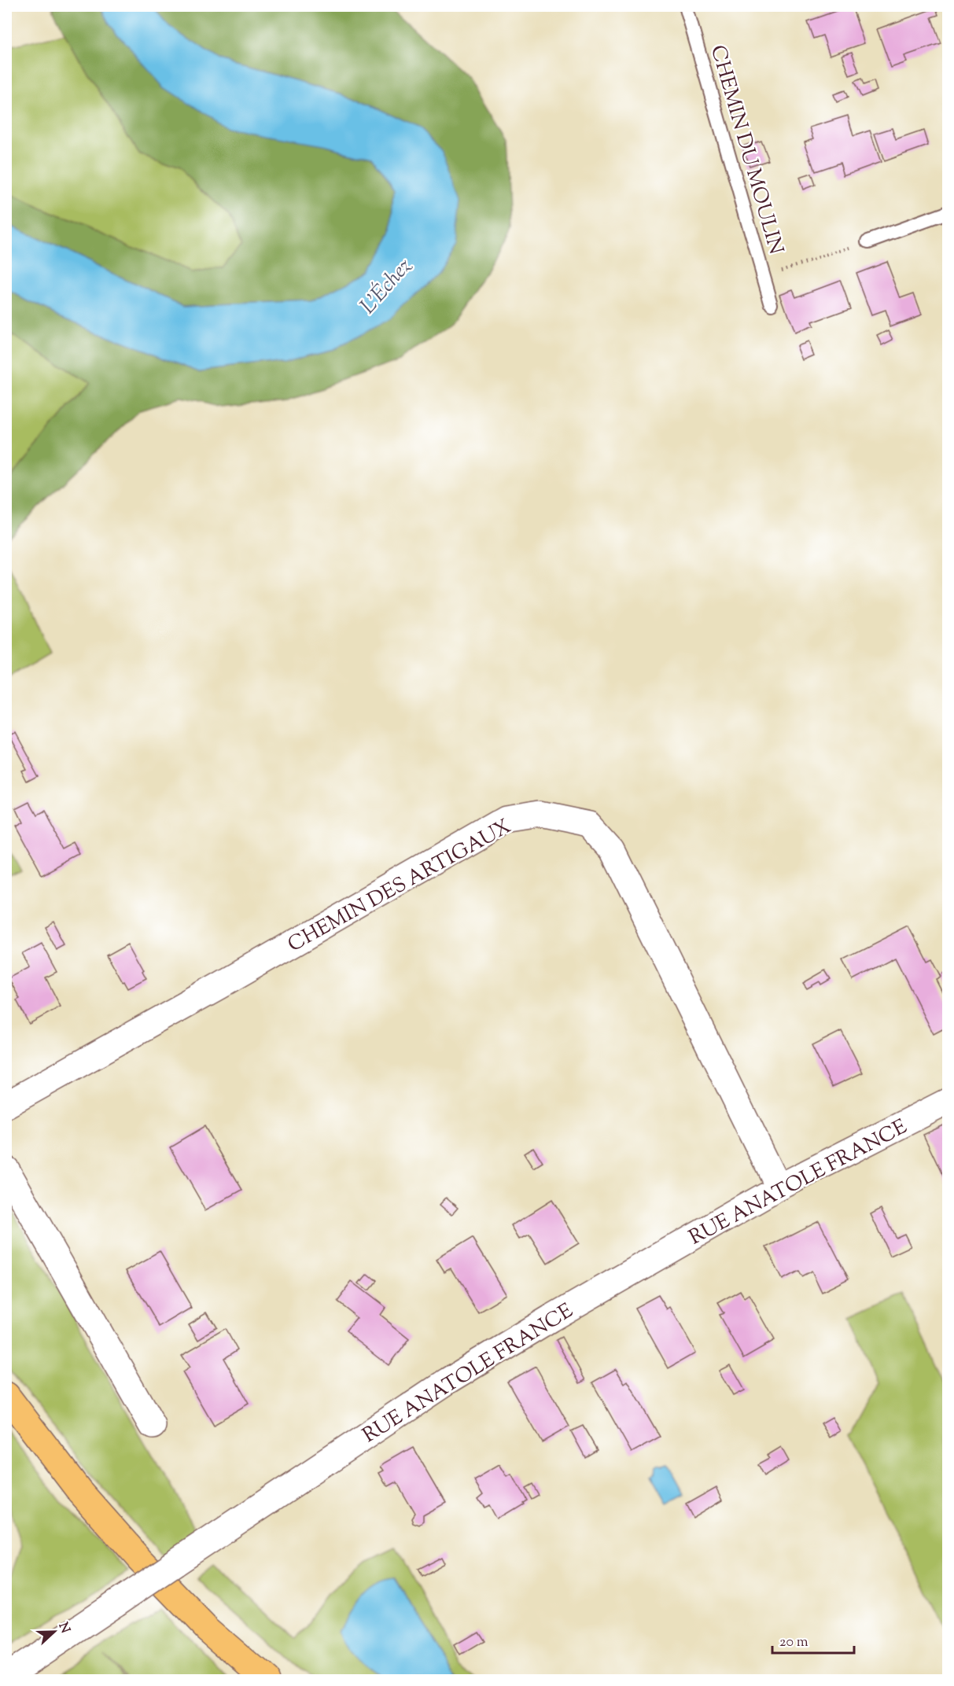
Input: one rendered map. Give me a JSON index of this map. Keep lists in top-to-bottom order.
{
  "streets": {
    "street": ["CHEMIN DES ARTIGAUX", "RUE ANATOLE FRANCE"],
    "lane": ["CHEMIN DU MOULIN"]
  },
  "crossings": [
    ["CHEMIN DES ARTIGAUX", "RUE ANATOLE FRANCE"]
  ],
  "water": ["L'Échez"],
  "scale_bar": "20 m",
  "north": "right"
}
